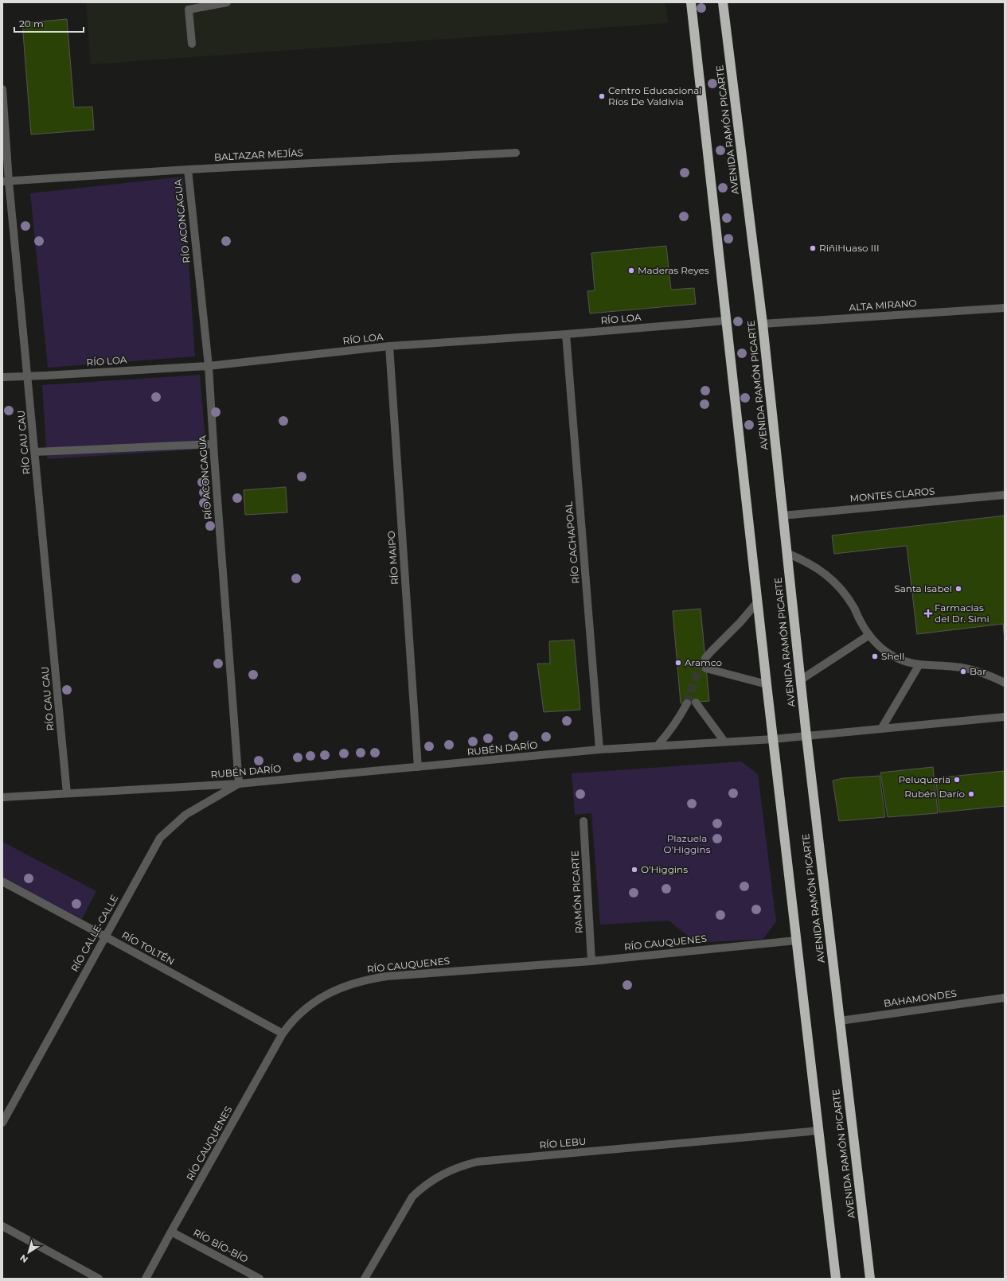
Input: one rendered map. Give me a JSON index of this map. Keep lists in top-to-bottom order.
{
  "streets": {
    "highway": ["AVENIDA RAMÓN PICARTE"],
    "street": [
      "BALTAZAR MEJÍAS",
      "RÍO ACONCAGUA",
      "ALTA MIRANO",
      "RÍO LOA",
      "RÍO CAU CAU",
      "MONTES CLAROS",
      "RÍO CACHAPOAL",
      "RÍO MAIPO",
      "RUBÉN DARÍO",
      "RAMÓN PICARTE",
      "RÍO CALLE-CALLE",
      "RÍO CAUQUENES",
      "RÍO TOLTÉN",
      "BAHAMONDES",
      "RÍO LEBU",
      "RÍO BÍO-BÍO"
    ]
  },
  "crossings": [
    ["AVENIDA RAMÓN PICARTE", "ALTA MIRANO"],
    ["AVENIDA RAMÓN PICARTE", "MONTES CLAROS"],
    ["AVENIDA RAMÓN PICARTE", "RUBÉN DARÍO"],
    ["AVENIDA RAMÓN PICARTE", "BAHAMONDES"],
    ["BALTAZAR MEJÍAS", "RÍO ACONCAGUA"],
    ["BALTAZAR MEJÍAS", "RÍO CAU CAU"],
    ["RÍO ACONCAGUA", "RÍO LOA"],
    ["RÍO ACONCAGUA", "RUBÉN DARÍO"],
    ["RÍO ACONCAGUA", "RÍO CALLE-CALLE"],
    ["RÍO LOA", "RÍO CAU CAU"],
    ["RÍO LOA", "RÍO CACHAPOAL"],
    ["RÍO LOA", "RÍO MAIPO"],
    ["RÍO CAU CAU", "RUBÉN DARÍO"],
    ["RÍO CACHAPOAL", "RUBÉN DARÍO"],
    ["RÍO MAIPO", "RUBÉN DARÍO"],
    ["RUBÉN DARÍO", "RÍO CALLE-CALLE"],
    ["RAMÓN PICARTE", "RÍO CAUQUENES"],
    ["RÍO CALLE-CALLE", "RÍO TOLTÉN"],
    ["RÍO CAUQUENES", "RÍO TOLTÉN"],
    ["RÍO CAUQUENES", "RÍO BÍO-BÍO"]
  ],
  "parks": ["Plazuela O’Higgins"],
  "places": {
    "other": [
      "Centro Educacional Ríos De Valdivia",
      "RiñiHuaso III",
      "Maderas Reyes",
      "Santa Isabel",
      "Shell",
      "Aramco",
      "Bar",
      "Peluqueria",
      "Rubén Darío",
      "O’Higgins"
    ],
    "health": ["Farmacias del Dr. Simi"]
  },
  "scale_bar": "20 m",
  "north": "bottom left"
}
